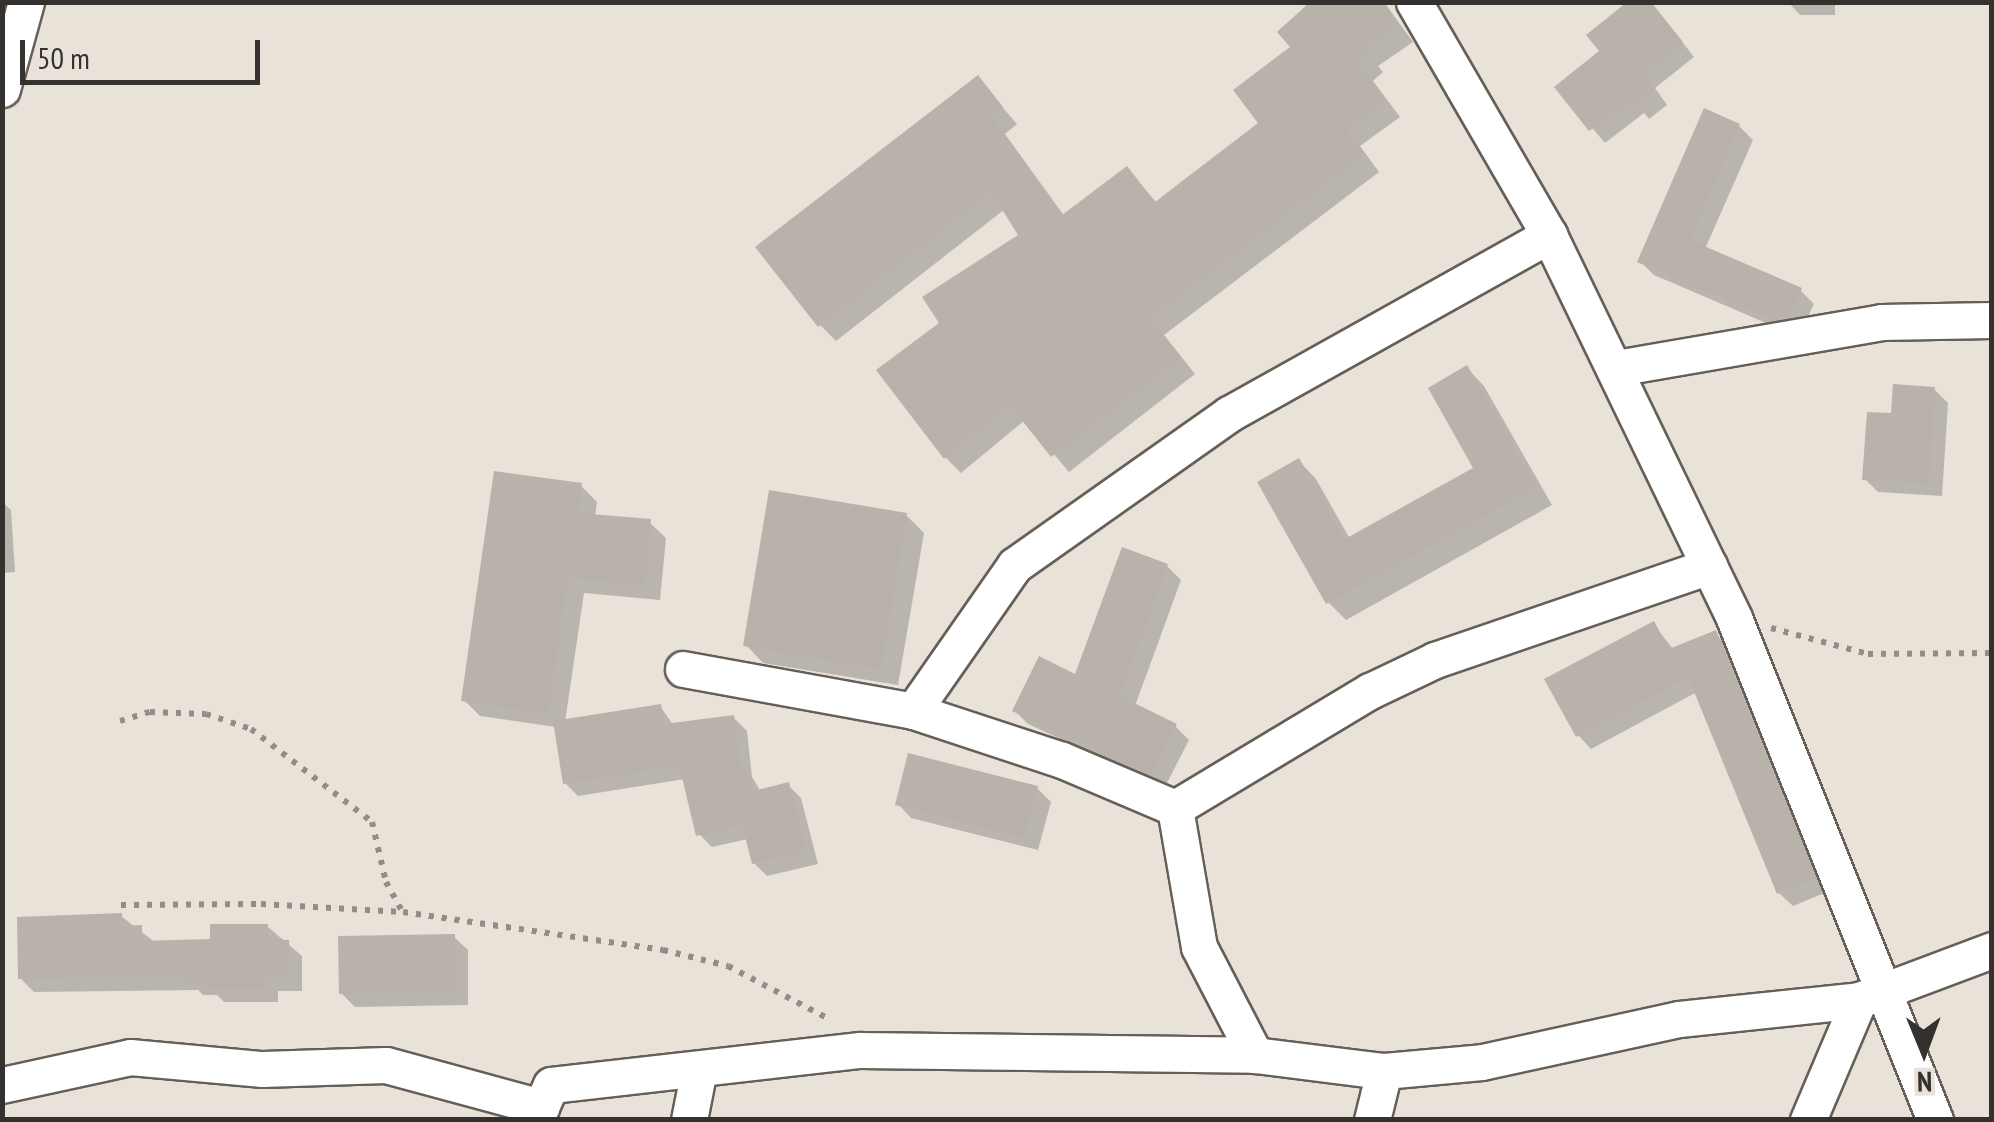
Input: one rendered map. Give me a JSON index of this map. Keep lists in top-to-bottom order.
{
  "scale_bar": "50 m",
  "north": "bottom"
}
